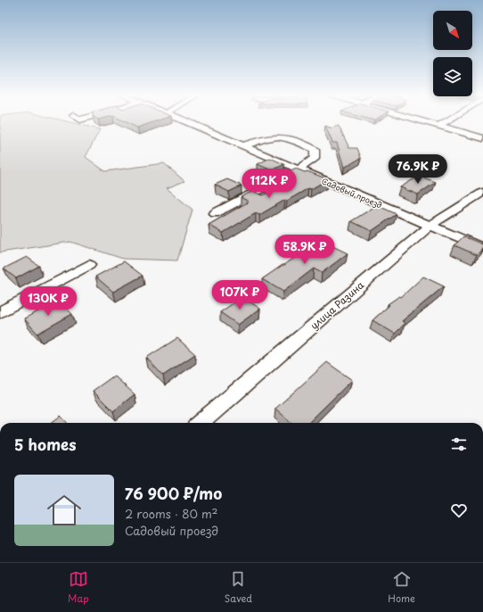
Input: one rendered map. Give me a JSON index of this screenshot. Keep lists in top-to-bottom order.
{
  "streets": {
    "street": ["Садовый проезд", "улица Разина"]
  },
  "crossings": [
    ["Садовый проезд", "улица Разина"]
  ],
  "north": "bottom right",
  "page": {
    "price": [
      "76.9K ₽",
      "112K ₽",
      "58.9K ₽",
      "107K ₽",
      "130K ₽"
    ],
    "heading": "5 homes",
    "list": [
      {
        "name": "76 900 ₽/mo",
        "note": "2 rooms · 80 m² · Садовый проезд"
      }
    ],
    "tabs": ["Map", "Saved", "Home"]
  }
}
